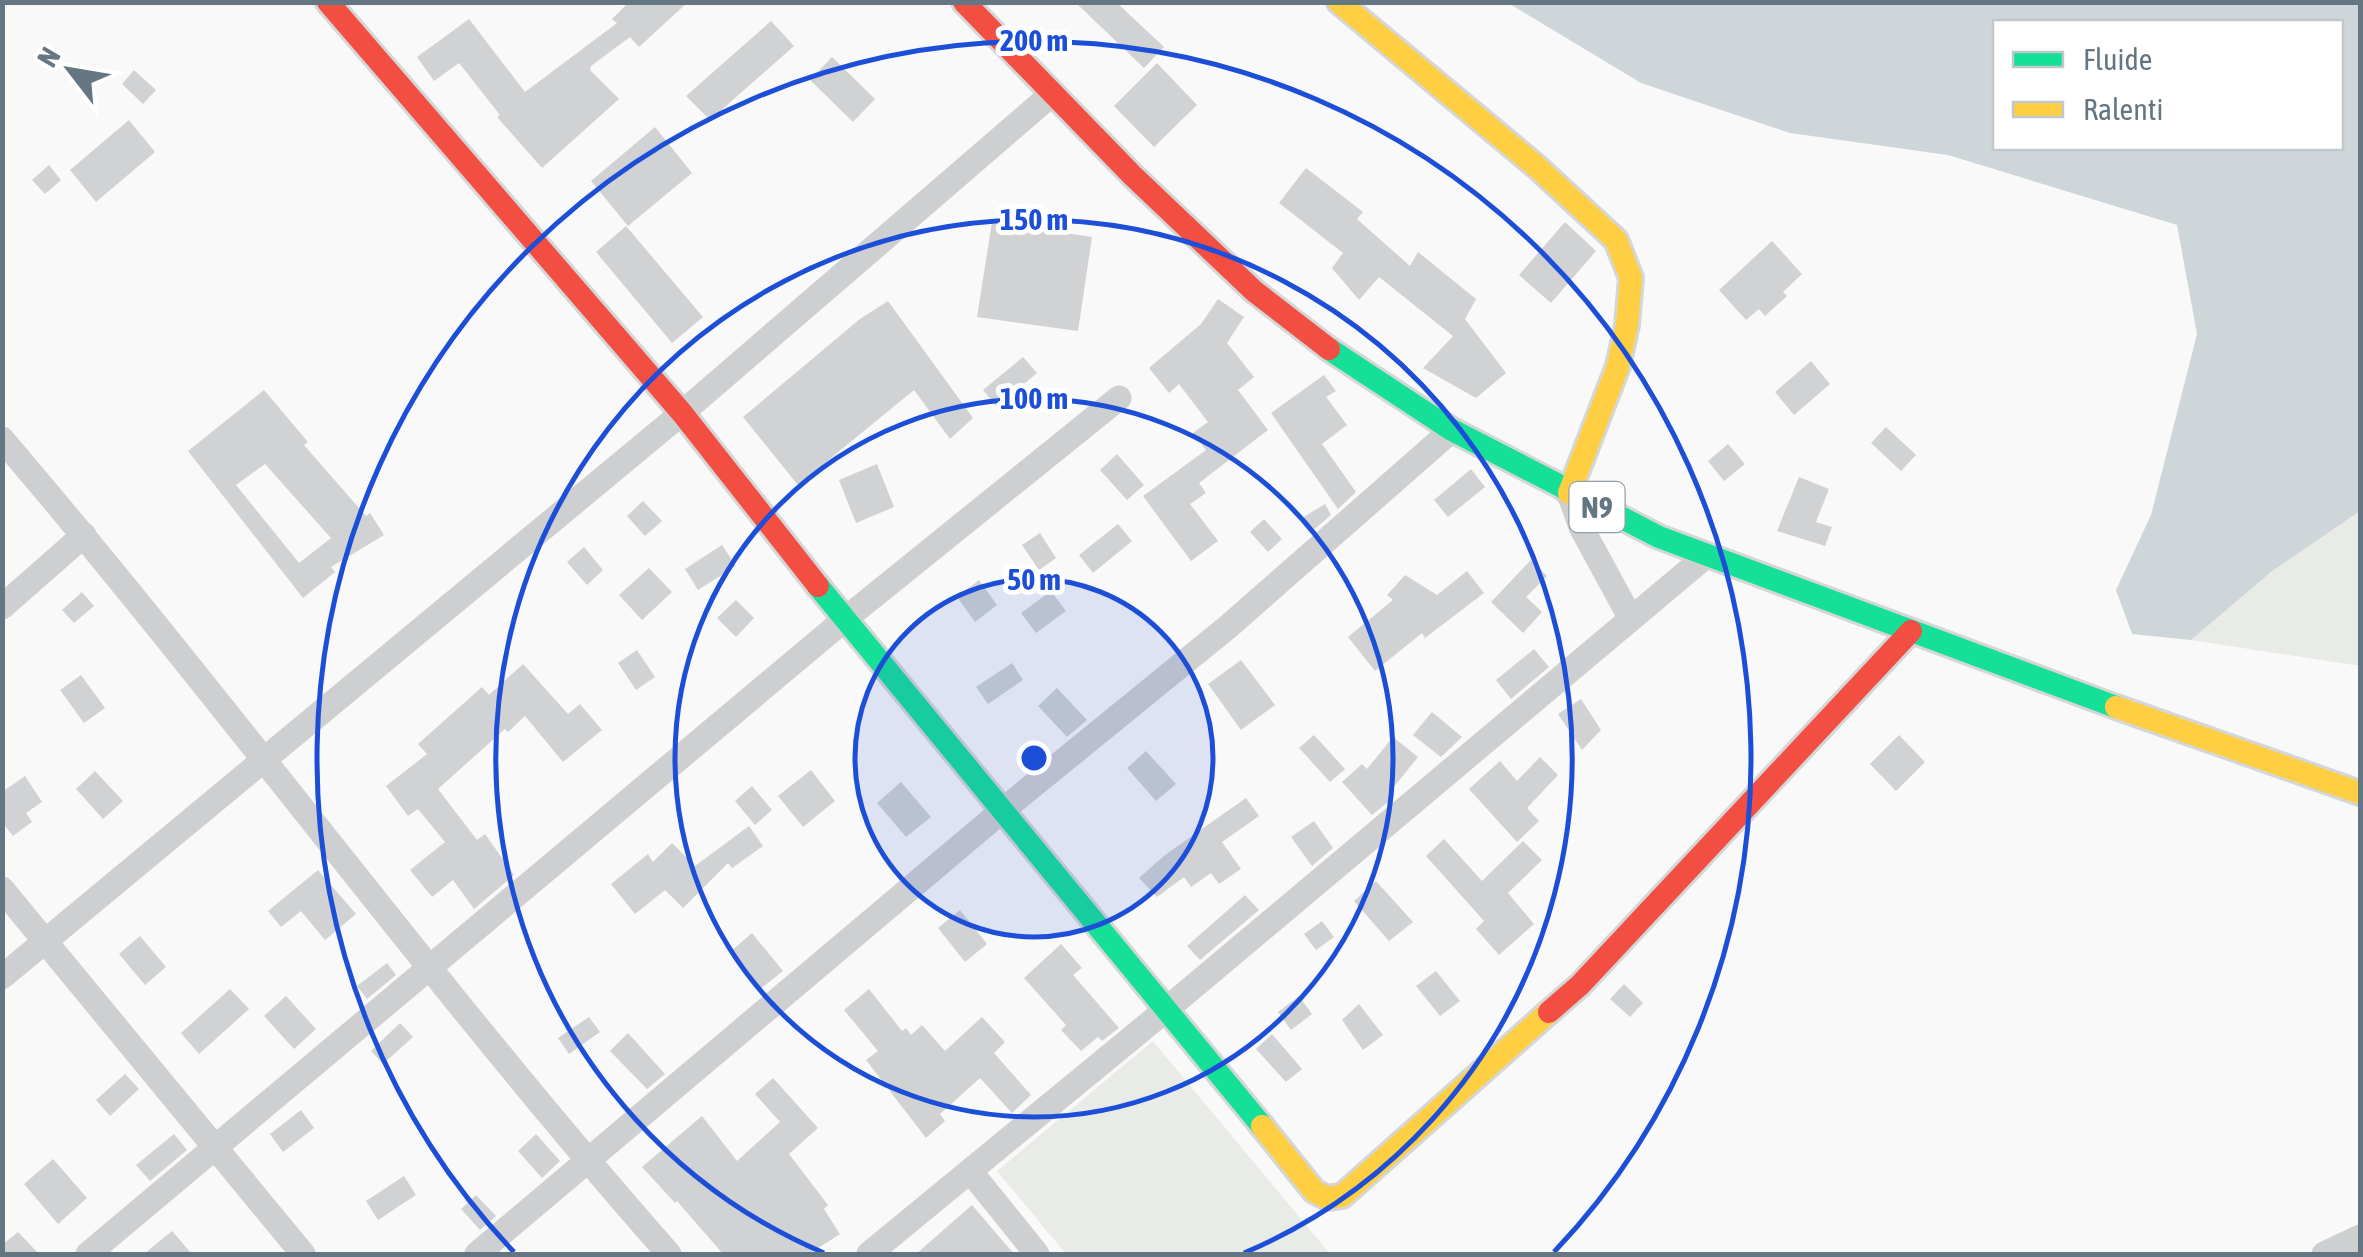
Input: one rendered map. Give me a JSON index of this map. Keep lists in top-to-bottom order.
{
  "streets": {
    "street": ["N9"]
  },
  "legend": ["Fluide", "Ralenti"],
  "north": "top left",
  "rings": [
    "200 m",
    "150 m",
    "100 m",
    "50 m"
  ]
}
